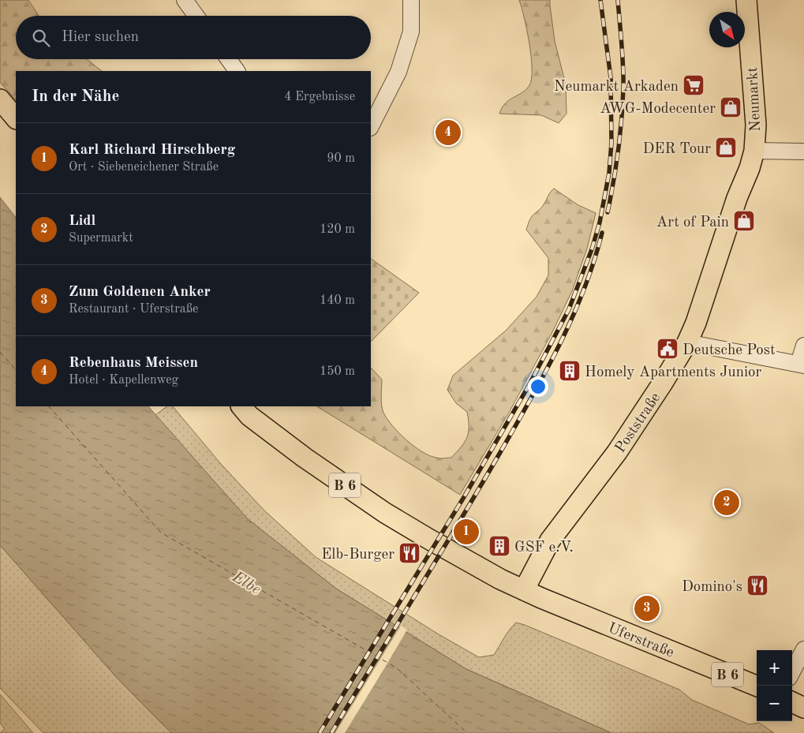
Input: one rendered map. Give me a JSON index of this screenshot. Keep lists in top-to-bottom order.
{
  "streets": {
    "main road": [
      "Neumarkt",
      "Poststraße",
      "B 6",
      "Uferstraße"
    ]
  },
  "crossings": [
    ["Neumarkt", "Poststraße"],
    ["Poststraße", "B 6"],
    ["Poststraße", "Uferstraße"],
    ["B 6", "Uferstraße"]
  ],
  "water": ["Elbe"],
  "places": {
    "supermarket": ["Neumarkt Arkaden"],
    "shop": ["AWG-Modecenter", "DER Tour", "Art of Pain"],
    "public building": ["Deutsche Post"],
    "building": ["Homely Apartments Junior", "GSF e.V."],
    "restaurant": ["Elb-Burger", "Domino's"]
  },
  "north": "bottom right",
  "page": {
    "search": "Hier suchen",
    "heading": ["In der Nähe", "4 Ergebnisse"],
    "pins": [
      "4",
      "2",
      "1",
      "3"
    ],
    "list": [
      {
        "mark": "1",
        "name": "Karl Richard Hirschberg",
        "note": "Ort · Siebeneichener Straße",
        "value": "90 m"
      },
      {
        "mark": "2",
        "name": "Lidl",
        "note": "Supermarkt",
        "value": "120 m"
      },
      {
        "mark": "3",
        "name": "Zum Goldenen Anker",
        "note": "Restaurant · Uferstraße",
        "value": "140 m"
      },
      {
        "mark": "4",
        "name": "Rebenhaus Meissen",
        "note": "Hotel · Kapellenweg",
        "value": "150 m"
      }
    ],
    "map_buttons": ["+", "−"]
  }
}
